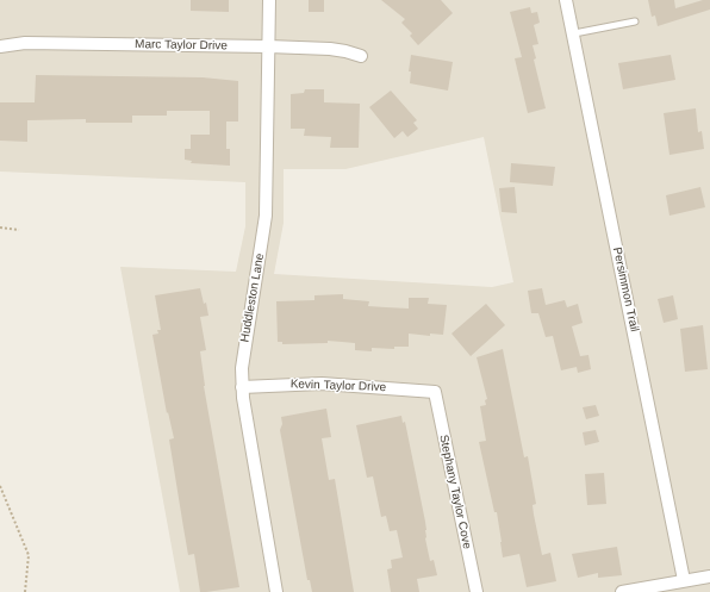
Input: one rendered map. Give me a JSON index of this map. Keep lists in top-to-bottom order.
{
  "streets": {
    "street": [
      "Marc Taylor Drive",
      "Persimmon Trail",
      "Huddleston Lane",
      "Kevin Taylor Drive",
      "Stephany Taylor Cove"
    ]
  },
  "crossings": [
    ["Marc Taylor Drive", "Huddleston Lane"],
    ["Huddleston Lane", "Kevin Taylor Drive"],
    ["Kevin Taylor Drive", "Stephany Taylor Cove"]
  ]
}
